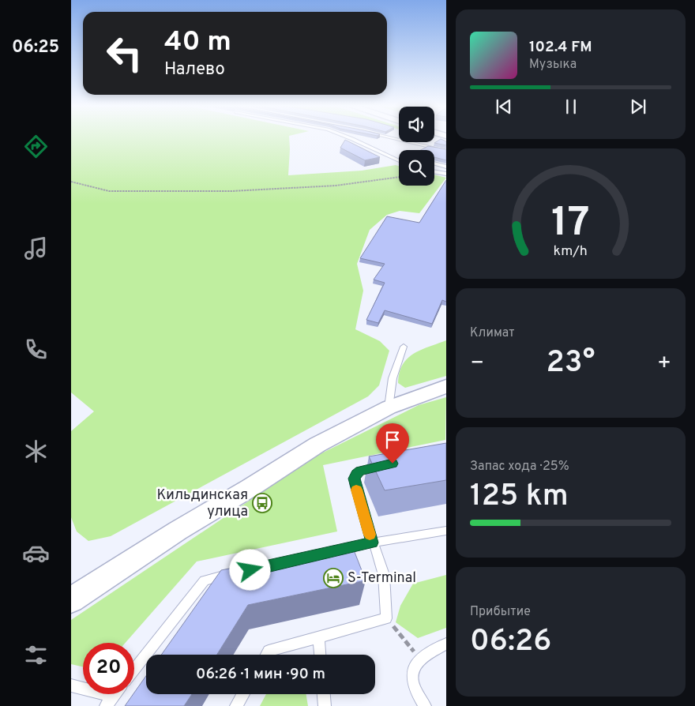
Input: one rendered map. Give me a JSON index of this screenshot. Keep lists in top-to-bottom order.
{
  "places": {
    "bus stop": ["Кильдинская улица"],
    "hotel": ["S-Terminal"]
  },
  "page": {
    "tabs": "06:25",
    "turn": ["40 m", "Налево"],
    "song": ["102.4 FM", "Музыка"],
    "tile": [
      "Климат",
      ["Запас хода · 25%", "125 km"],
      ["Прибытие", "06:26"]
    ],
    "heat": ["−", "23°", "+"],
    "limit": "20",
    "trip": "06:26 · 1 мин · 90 m",
    "gauge": ["17", "km/h"]
  }
}
